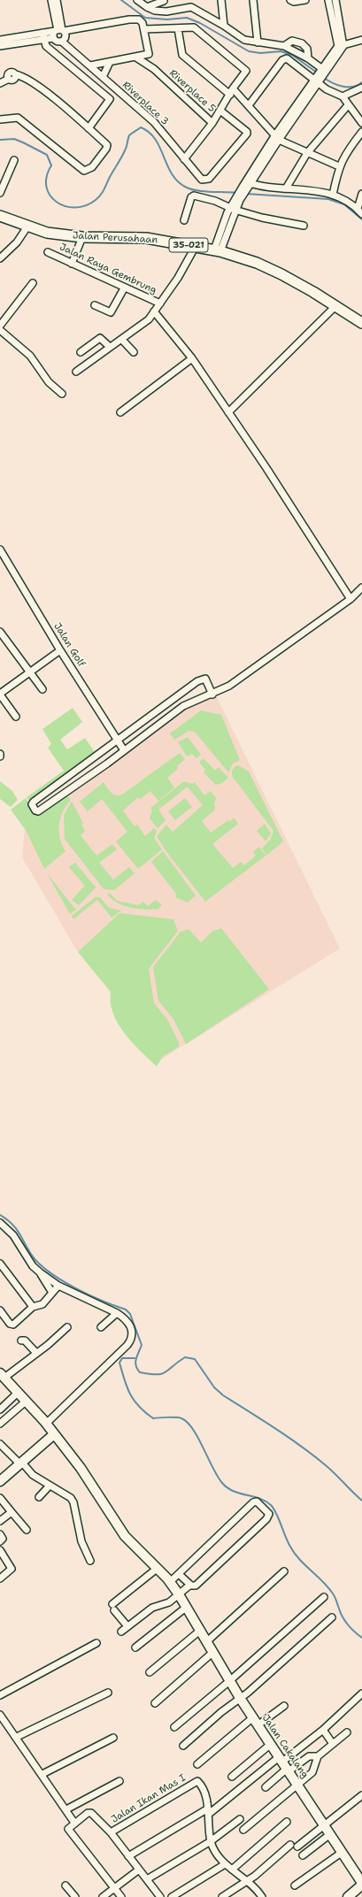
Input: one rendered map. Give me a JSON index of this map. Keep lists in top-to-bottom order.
{
  "streets": {
    "main road": ["Jalan Perusahaan", "35-021"],
    "street": [
      "Riverplace 5",
      "Riverplace 3",
      "Jalan Raya Gembrung",
      "Jalan Golf",
      "Jalan Cakalang",
      "Jalan Ikan Mas I"
    ]
  },
  "crossings": [
    ["Riverplace 5", "Riverplace 3"],
    ["Jalan Perusahaan", "Jalan Raya Gembrung"]
  ]
}
